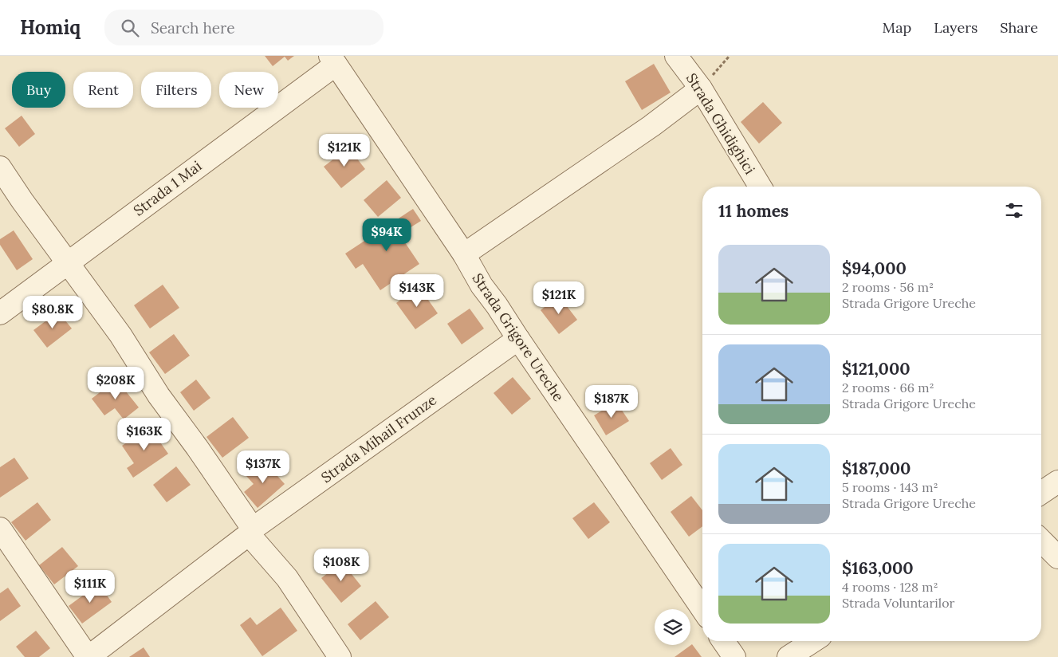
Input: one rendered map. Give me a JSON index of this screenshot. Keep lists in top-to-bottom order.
{
  "streets": {
    "street": [
      "Strada Ghidighici",
      "Strada 1 Mai",
      "Strada Grigore Ureche",
      "Strada Mihail Frunze"
    ]
  },
  "crossings": [
    ["Strada 1 Mai", "Strada Grigore Ureche"],
    ["Strada Grigore Ureche", "Strada Mihail Frunze"]
  ],
  "page": {
    "header": "Homiq",
    "search": "Search here",
    "nav": ["Map", "Layers", "Share"],
    "chip": [
      "Buy",
      "Rent",
      "Filters",
      "New"
    ],
    "price": [
      "$121K",
      "$94K",
      "$143K",
      "$121K",
      "$80.8K",
      "$208K",
      "$187K",
      "$163K",
      "$137K",
      "$108K",
      "$111K"
    ],
    "heading": "11 homes",
    "list": [
      {
        "name": "$94,000",
        "note": "2 rooms · 56 m² · Strada Grigore Ureche"
      },
      {
        "name": "$121,000",
        "note": "2 rooms · 66 m² · Strada Grigore Ureche"
      },
      {
        "name": "$187,000",
        "note": "5 rooms · 143 m² · Strada Grigore Ureche"
      },
      {
        "name": "$163,000",
        "note": "4 rooms · 128 m² · Strada Voluntarilor"
      }
    ]
  }
}
